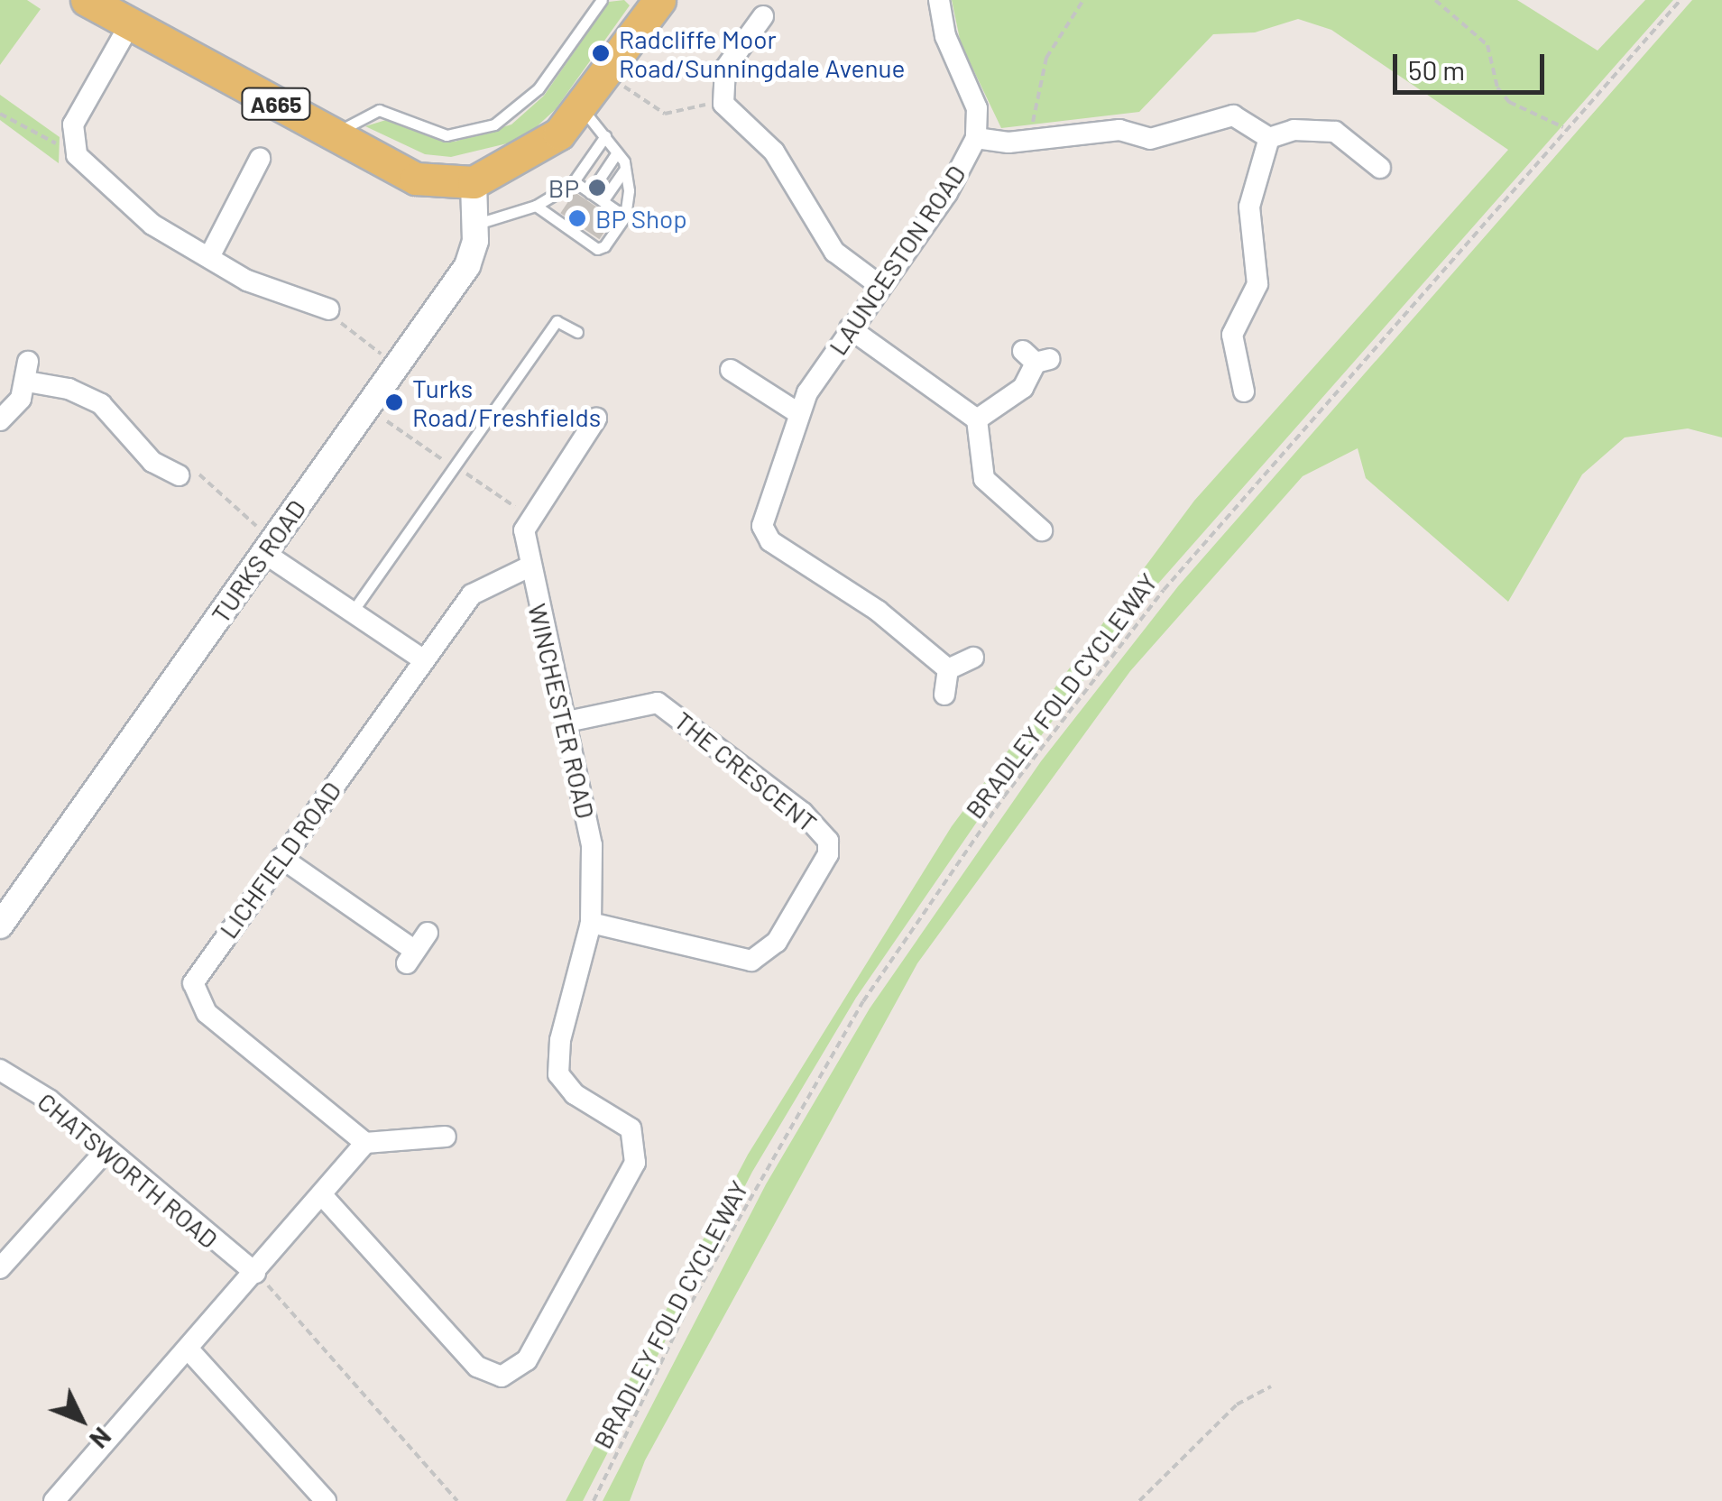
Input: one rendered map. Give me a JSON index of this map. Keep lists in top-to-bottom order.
{
  "streets": {
    "main road": ["A665"],
    "street": [
      "LAUNCESTON ROAD",
      "TURKS ROAD",
      "WINCHESTER ROAD",
      "THE CRESCENT",
      "LICHFIELD ROAD",
      "CHATSWORTH ROAD"
    ],
    "path": ["BRADLEY FOLD CYCLEWAY"]
  },
  "crossings": [
    ["A665", "TURKS ROAD"],
    ["WINCHESTER ROAD", "THE CRESCENT"],
    ["WINCHESTER ROAD", "LICHFIELD ROAD"]
  ],
  "places": [
    "Radcliffe Moor Road/Sunningdale Avenue",
    "BP",
    "BP Shop",
    "Turks Road/Freshfields"
  ],
  "scale_bar": "50 m",
  "north": "bottom right"
}
